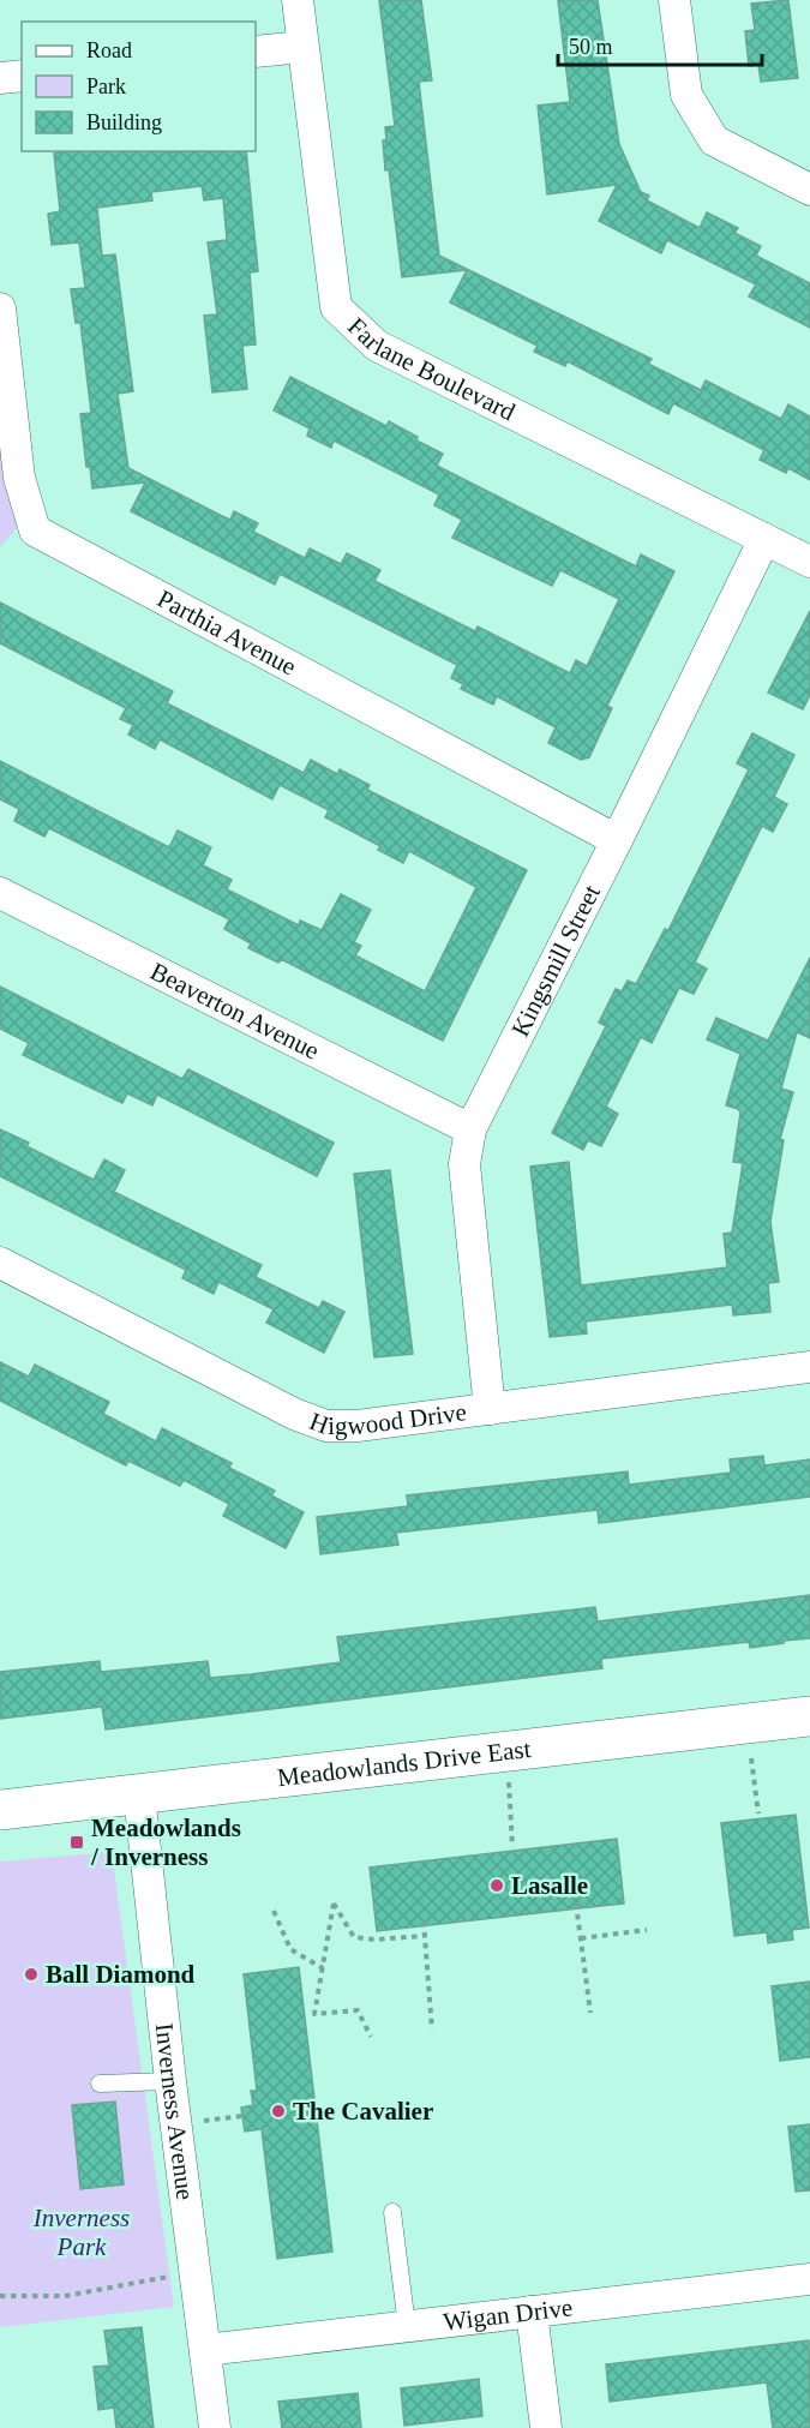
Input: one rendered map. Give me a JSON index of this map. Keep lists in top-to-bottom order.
{
  "streets": {
    "main road": ["Meadowlands Drive East"],
    "street": [
      "Farlane Boulevard",
      "Parthia Avenue",
      "Kingsmill Street",
      "Beaverton Avenue",
      "Higwood Drive",
      "Inverness Avenue",
      "Wigan Drive"
    ]
  },
  "crossings": [
    ["Farlane Boulevard", "Kingsmill Street"],
    ["Parthia Avenue", "Kingsmill Street"],
    ["Kingsmill Street", "Beaverton Avenue"],
    ["Kingsmill Street", "Higwood Drive"],
    ["Meadowlands Drive East", "Inverness Avenue"],
    ["Inverness Avenue", "Wigan Drive"]
  ],
  "parks": ["Inverness Park"],
  "places": {
    "transit": ["Meadowlands / Inverness"],
    "other": ["Lasalle", "Ball Diamond", "The Cavalier"]
  },
  "legend": ["Road", "Park", "Building"],
  "scale_bar": "50 m"
}
